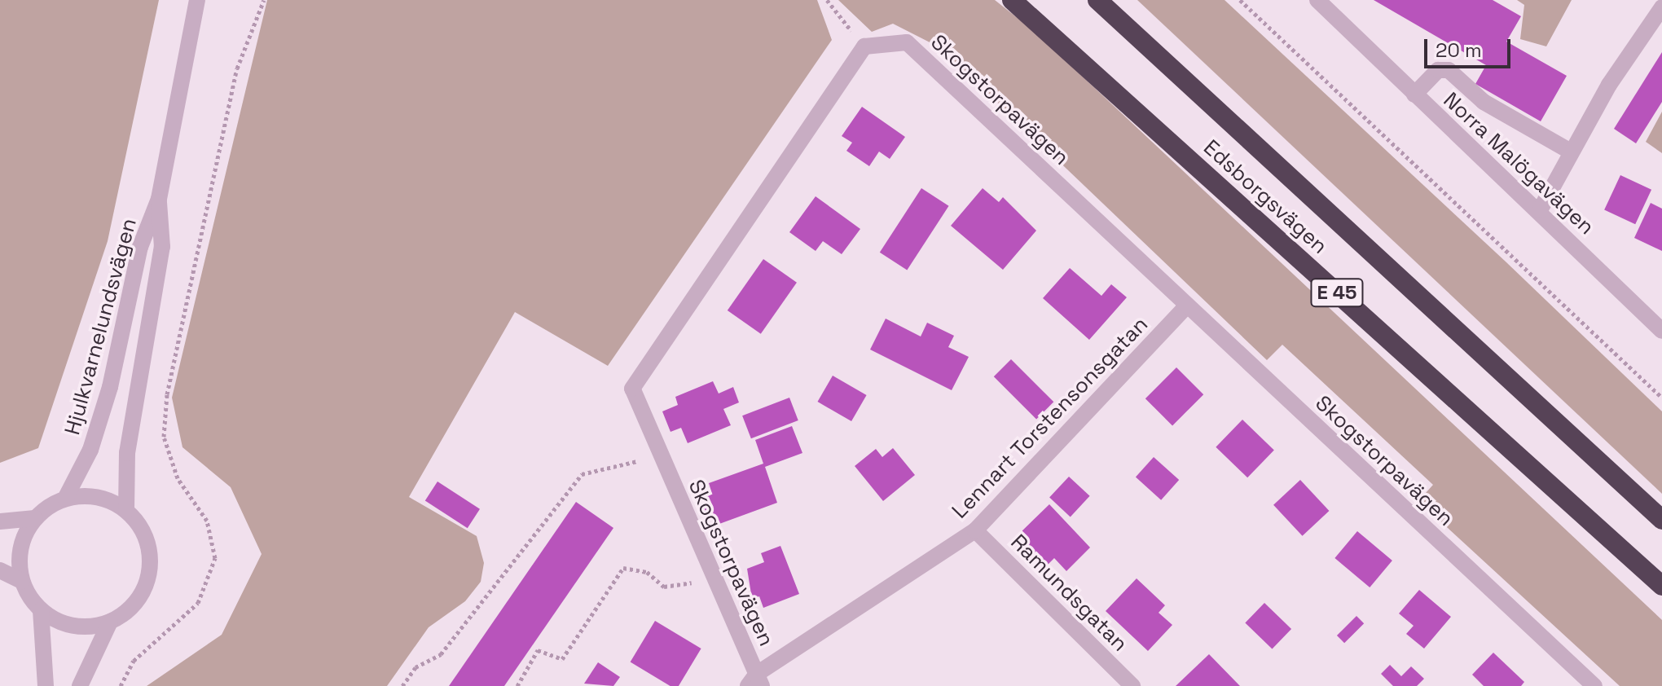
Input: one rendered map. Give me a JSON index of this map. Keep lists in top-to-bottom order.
{
  "streets": {
    "highway": ["Edsborgsvägen", "E 45"],
    "street": [
      "Skogstorpavägen",
      "Norra Malögavägen",
      "Hjulkvarnelundsvägen",
      "Lennart Torstensonsgatan",
      "Ramundsgatan"
    ]
  },
  "crossings": [
    ["Skogstorpavägen", "Lennart Torstensonsgatan"],
    ["Lennart Torstensonsgatan", "Ramundsgatan"]
  ],
  "scale_bar": "20 m"
}
